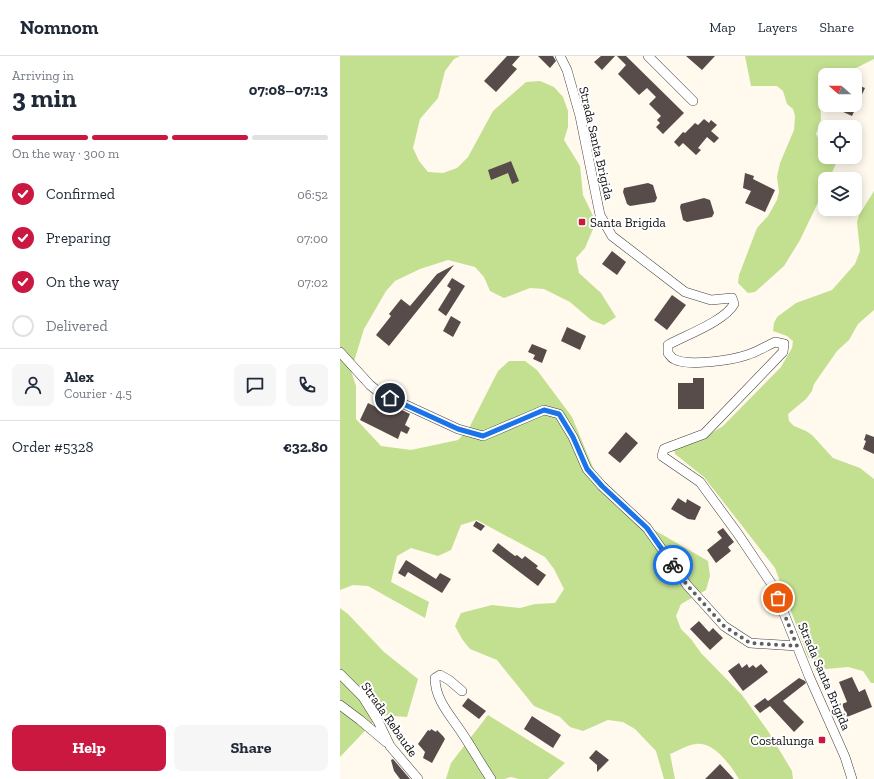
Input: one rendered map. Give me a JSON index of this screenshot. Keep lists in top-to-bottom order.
{
  "streets": {
    "street": ["Strada Santa Brigida", "Strada Rebaude"]
  },
  "places": {
    "transit": ["Santa Brigida", "Costalunga"]
  },
  "north": "left",
  "page": {
    "header": "Nomnom",
    "nav": ["Map", "Layers", "Share"],
    "heading": ["3 min", "Arriving in", "07:08–07:13"],
    "panel": [
      "Alex",
      "Courier · 4.5",
      "Order #5328",
      "€32.80"
    ],
    "bar": "On the way · 300 m",
    "list": [
      ["Confirmed", "06:52"],
      ["Preparing", "07:00"],
      ["On the way", "07:02"],
      "Delivered"
    ],
    "buttons": ["Help", "Share"]
  }
}
